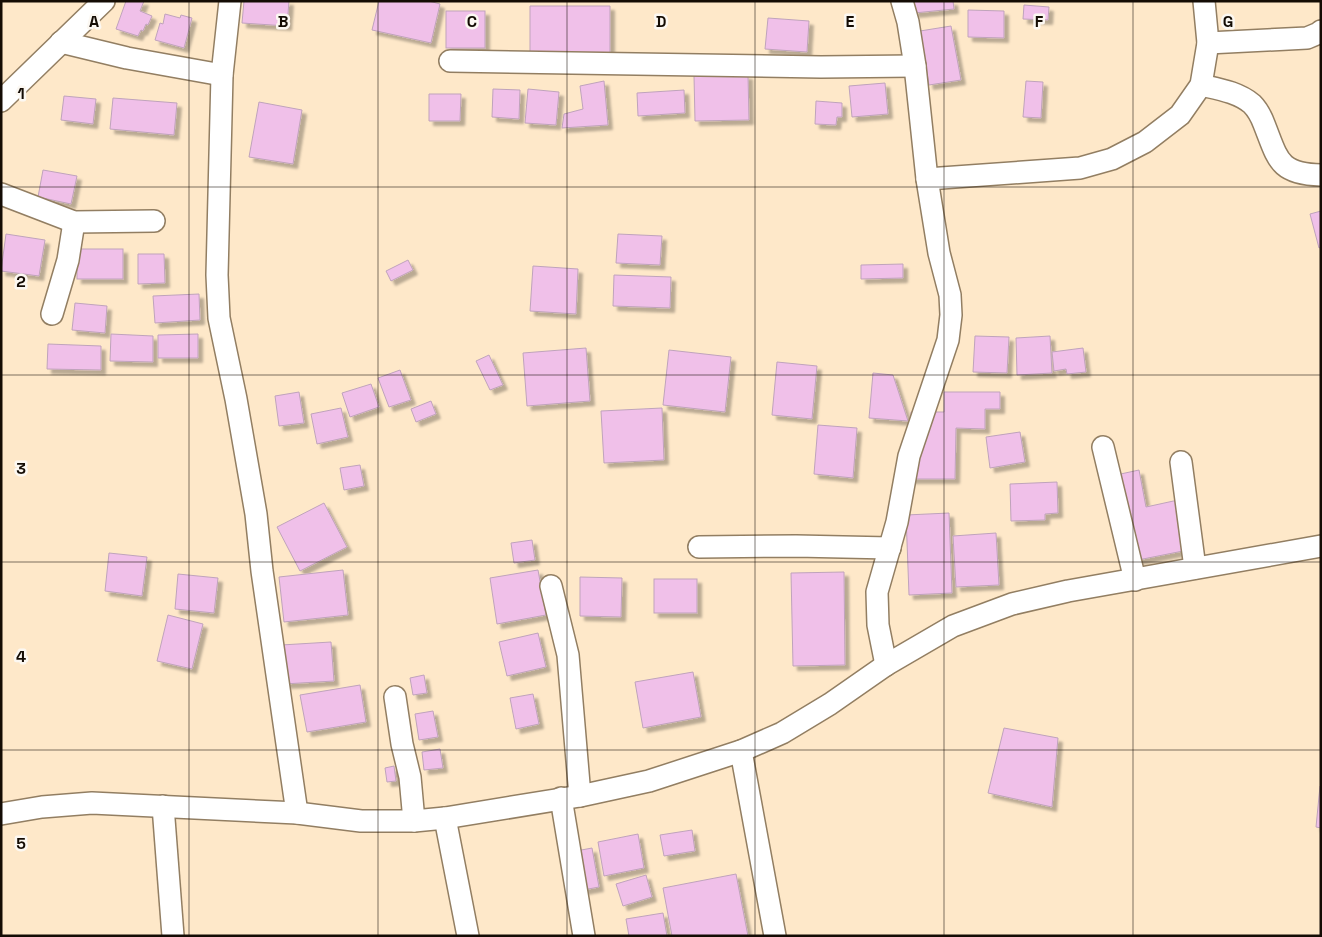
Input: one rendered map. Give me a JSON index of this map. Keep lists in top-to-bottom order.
{
  "grid": {
    "columns": [
      "A",
      "B",
      "C",
      "D",
      "E",
      "F",
      "G"
    ],
    "rows": [
      "1",
      "2",
      "3",
      "4",
      "5"
    ]
  }
}
